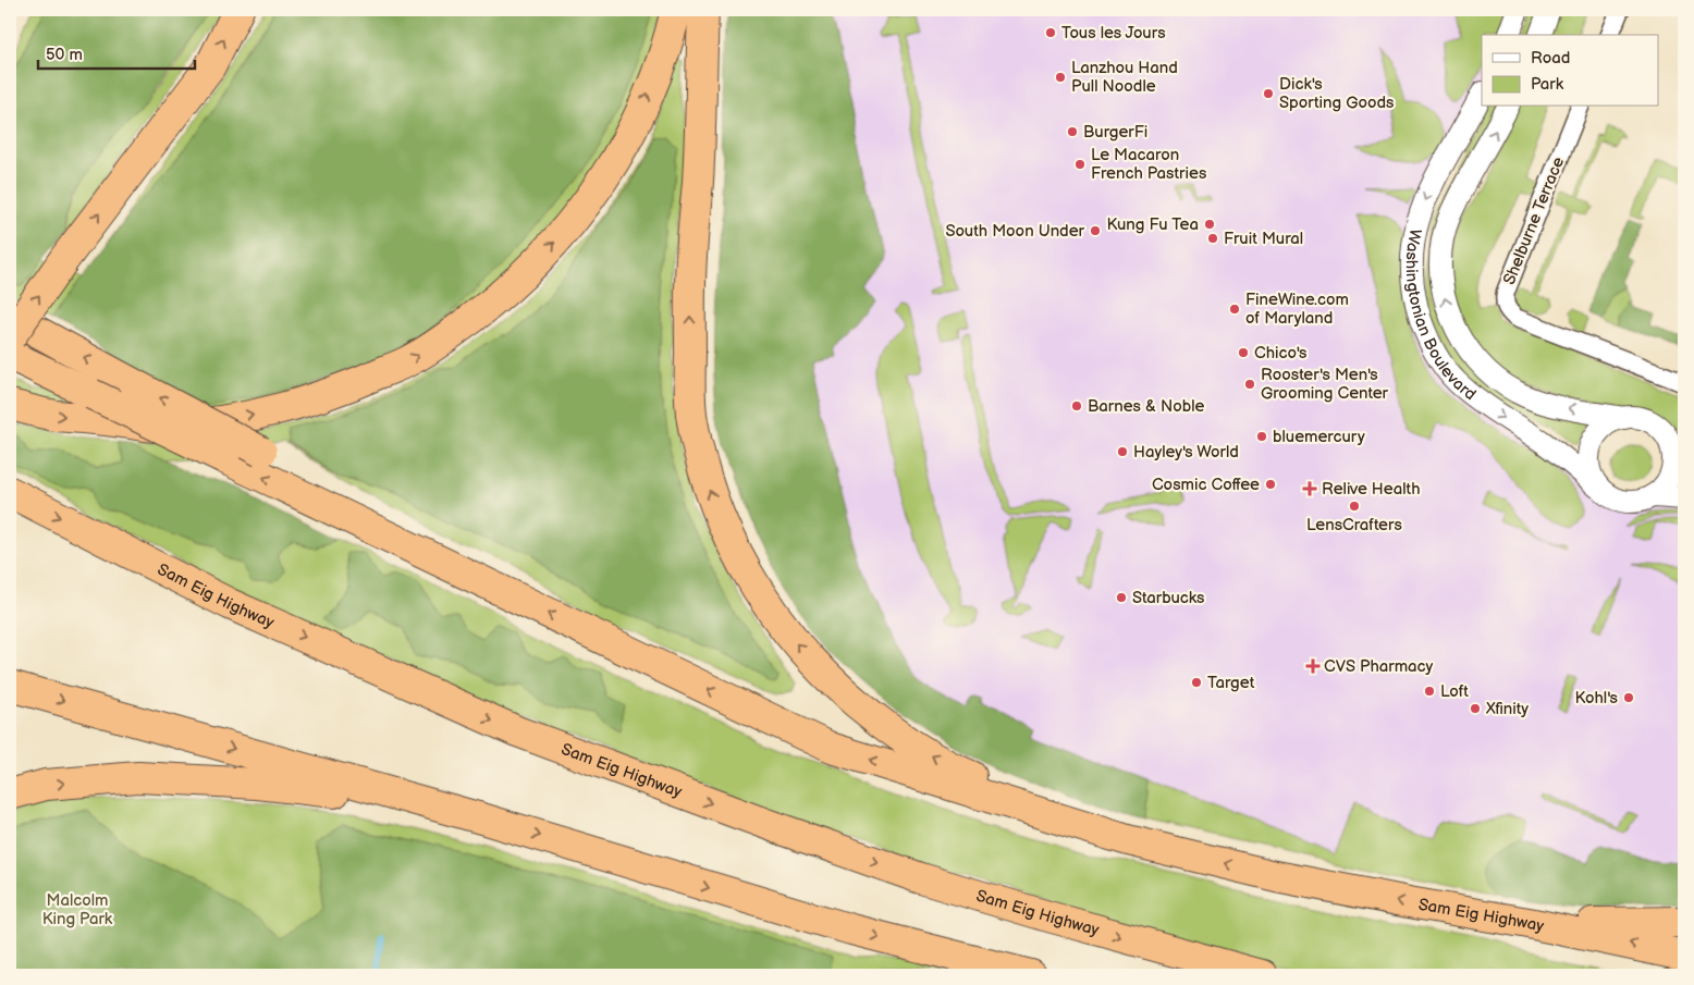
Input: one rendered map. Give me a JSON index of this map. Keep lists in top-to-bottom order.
{
  "streets": {
    "highway": ["Sam Eig Highway"],
    "street": ["Shelburne Terrace", "Washingtonian Boulevard"]
  },
  "parks": ["Malcolm King Park"],
  "places": {
    "other": [
      "Tous les Jours",
      "Lanzhou Hand Pull Noodle",
      "Dick's Sporting Goods",
      "BurgerFi",
      "Le Macaron French Pastries",
      "Kung Fu Tea",
      "South Moon Under",
      "Fruit Mural",
      "FineWine.com of Maryland",
      "Chico's",
      "Rooster's Men's Grooming Center",
      "Barnes & Noble",
      "bluemercury",
      "Hayley's World",
      "Cosmic Coffee",
      "LensCrafters",
      "Starbucks",
      "Target",
      "Loft",
      "Kohl's",
      "Xfinity"
    ],
    "health": ["Relive Health", "CVS Pharmacy"]
  },
  "legend": ["Road", "Park"],
  "scale_bar": "50 m"
}
